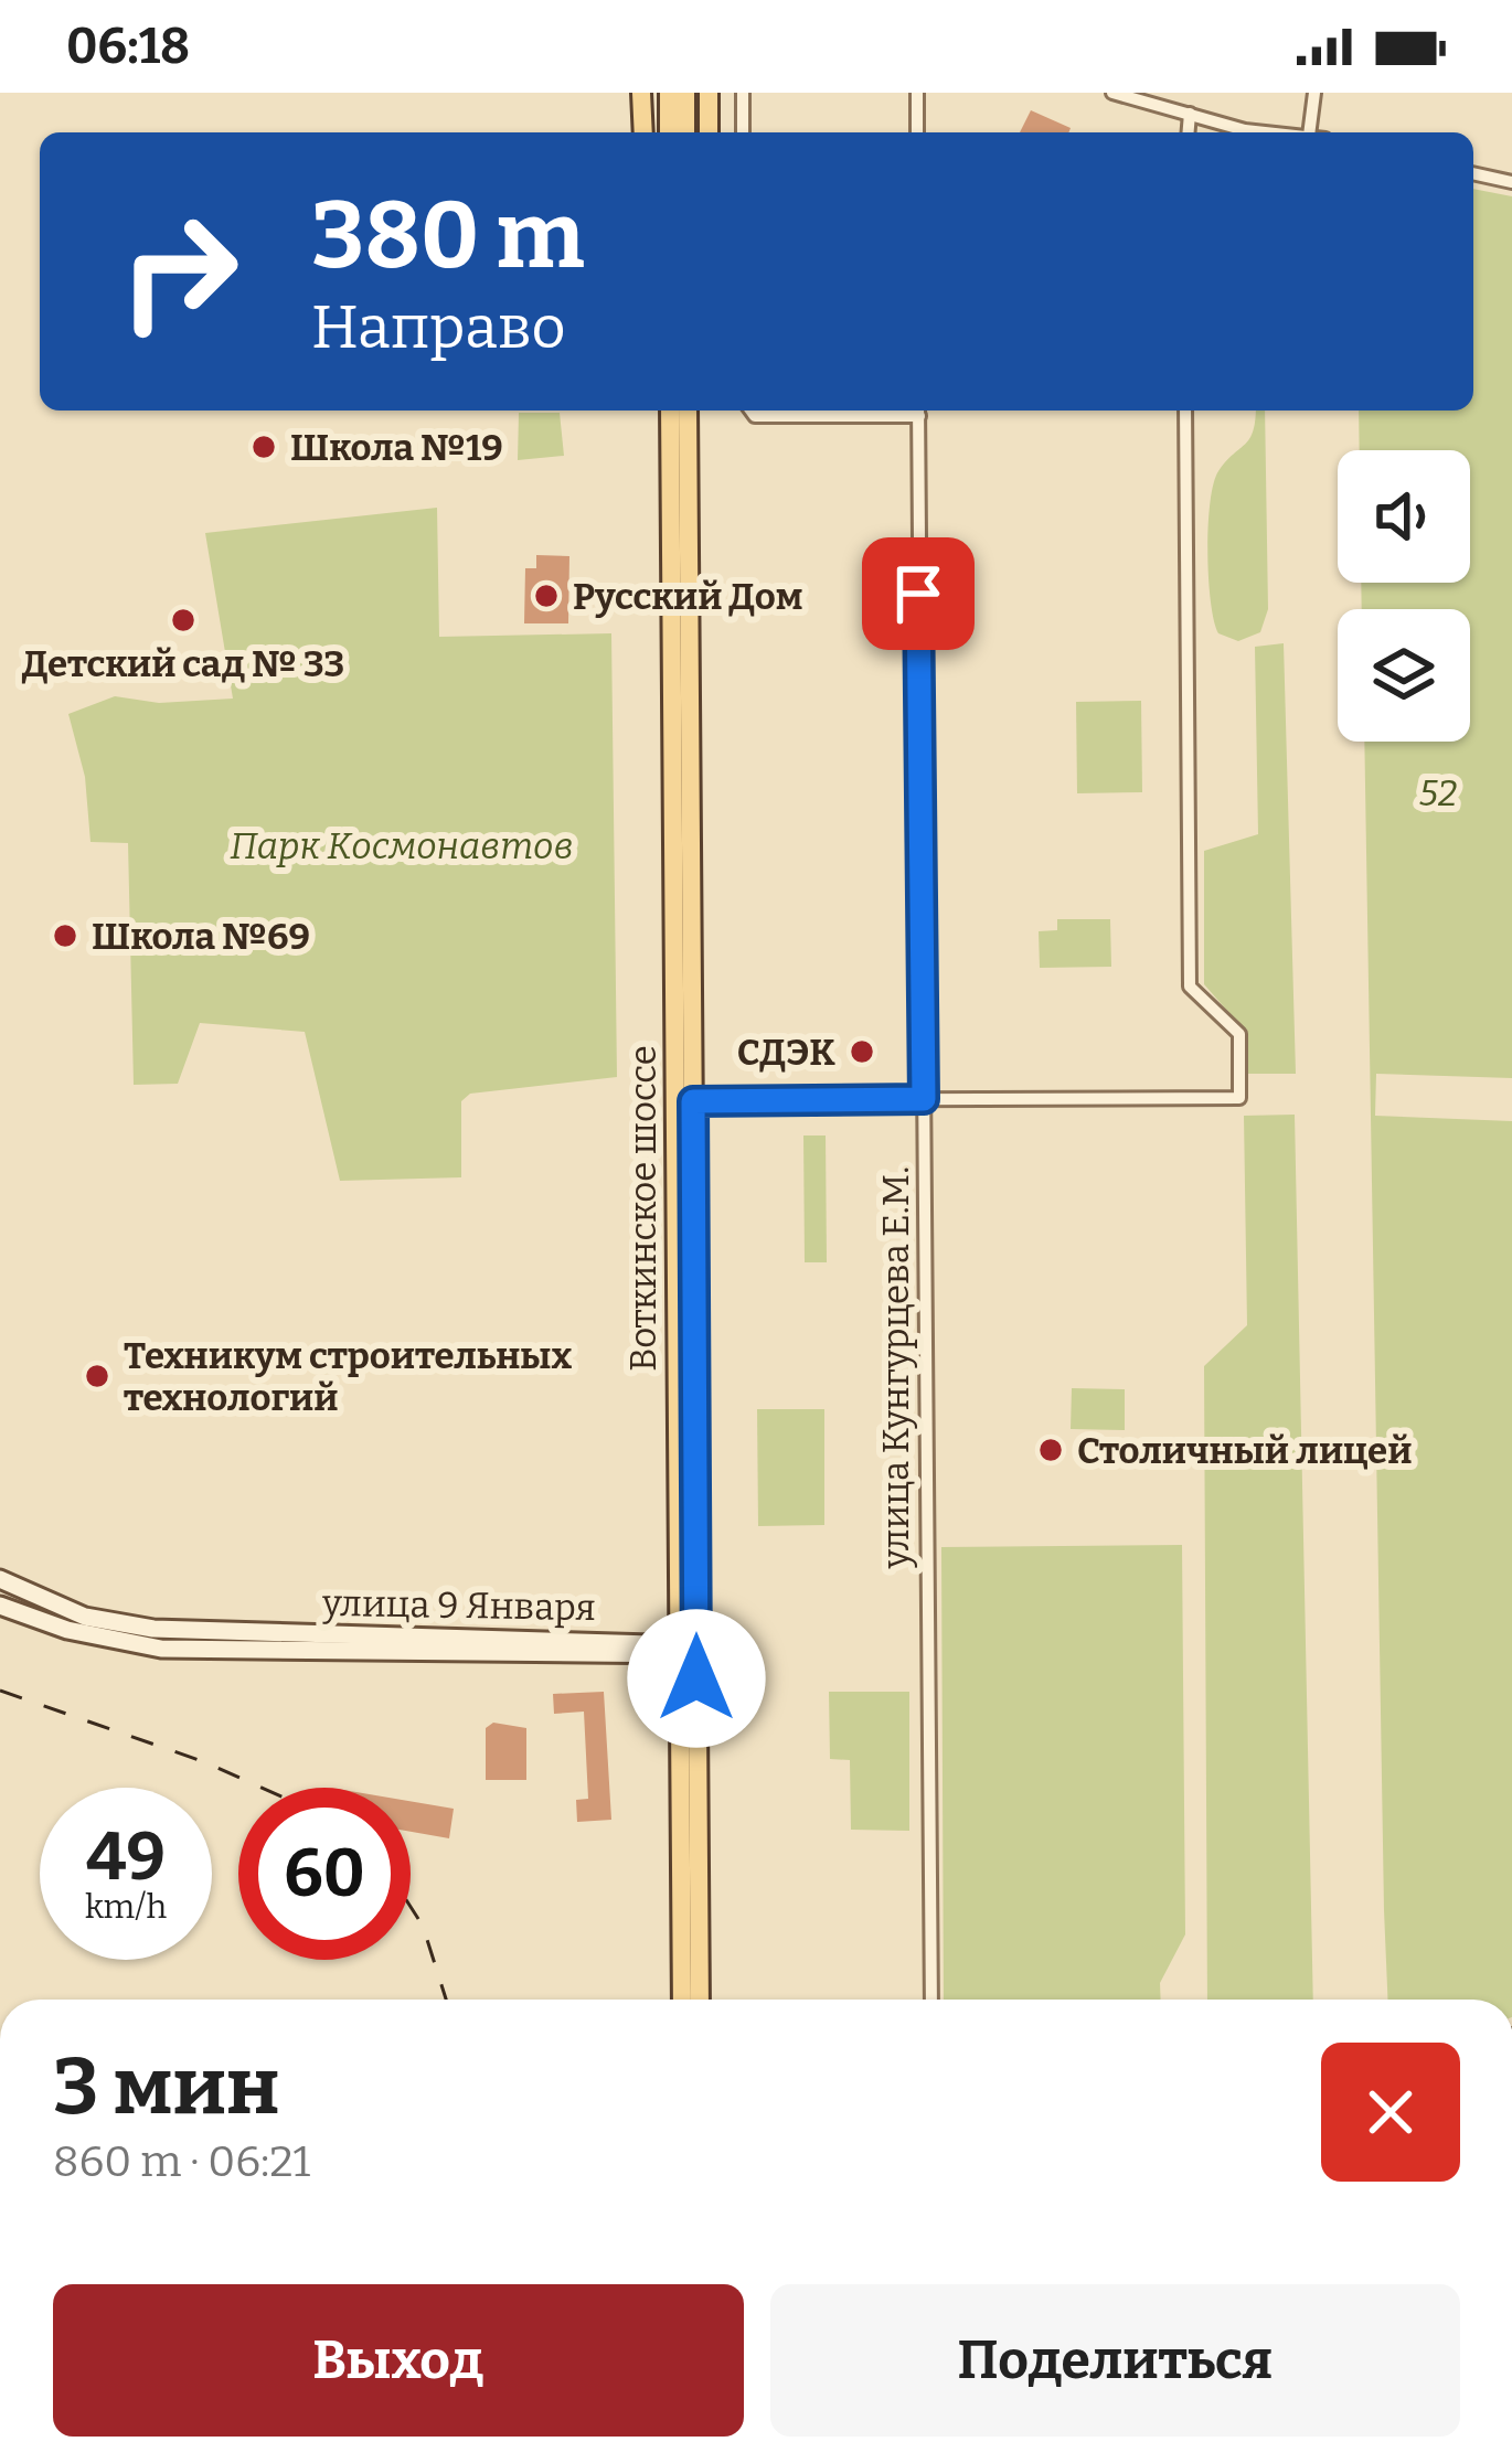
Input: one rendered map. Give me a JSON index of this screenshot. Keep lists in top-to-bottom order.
{
  "streets": {
    "main road": ["Воткинское шоссе", "улица 9 Января"],
    "street": ["улица Кунгурцева Е.М."]
  },
  "crossings": [
    ["Воткинское шоссе", "улица 9 Января"]
  ],
  "parks": ["52", "Парк Космонавтов"],
  "places": [
    "Школа №19",
    "Русский Дом",
    "Детский сад № 33",
    "Школа №69",
    "СДЭК",
    "Техникум строительных технологий",
    "Столичный лицей"
  ],
  "page": {
    "status": "06:18",
    "turn": ["380 m", "Направо"],
    "speed": "49 km/h",
    "limit": "60",
    "heading": ["3 мин", "860 m · 06:21"],
    "buttons": ["Выход", "Поделиться"]
  }
}
